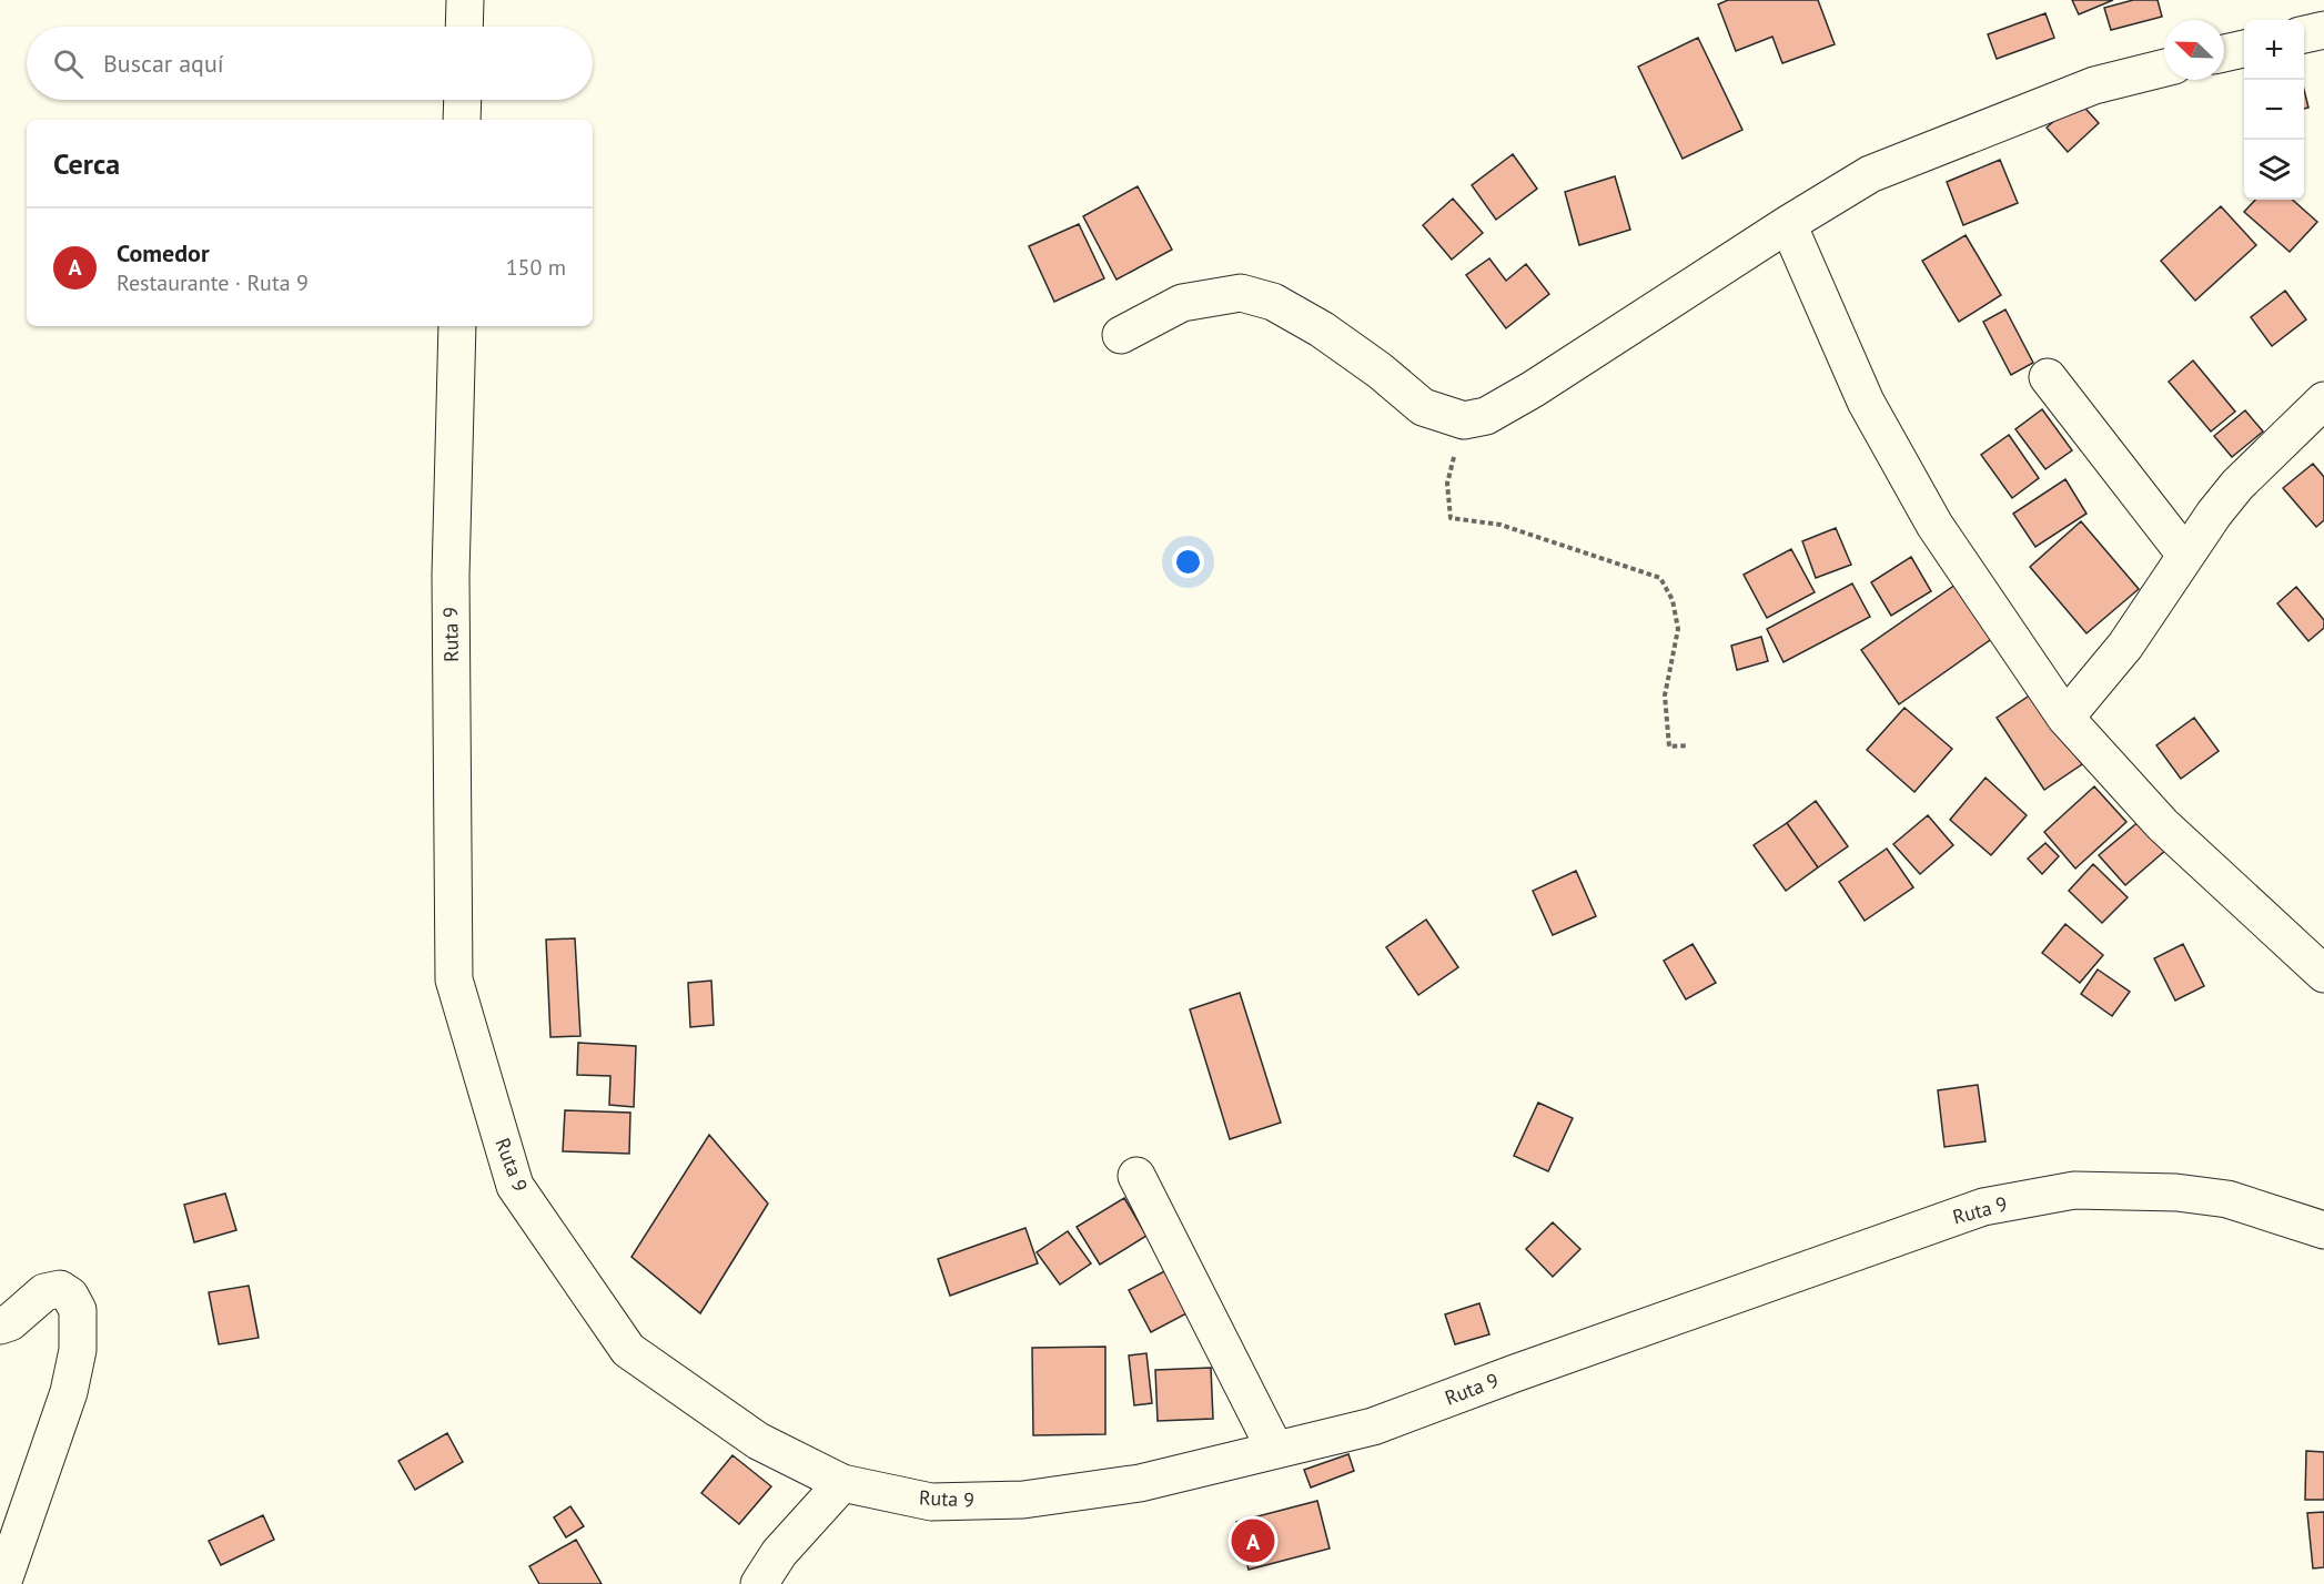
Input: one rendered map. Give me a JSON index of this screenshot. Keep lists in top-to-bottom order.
{
  "streets": {
    "street": ["Ruta 9"]
  },
  "north": "top left",
  "page": {
    "map_buttons": ["+", "−"],
    "search": "Buscar aquí",
    "heading": "Cerca",
    "list": [
      {
        "mark": "A",
        "name": "Comedor",
        "note": "Restaurante · Ruta 9",
        "value": "150 m"
      }
    ],
    "pins": "A"
  }
}
